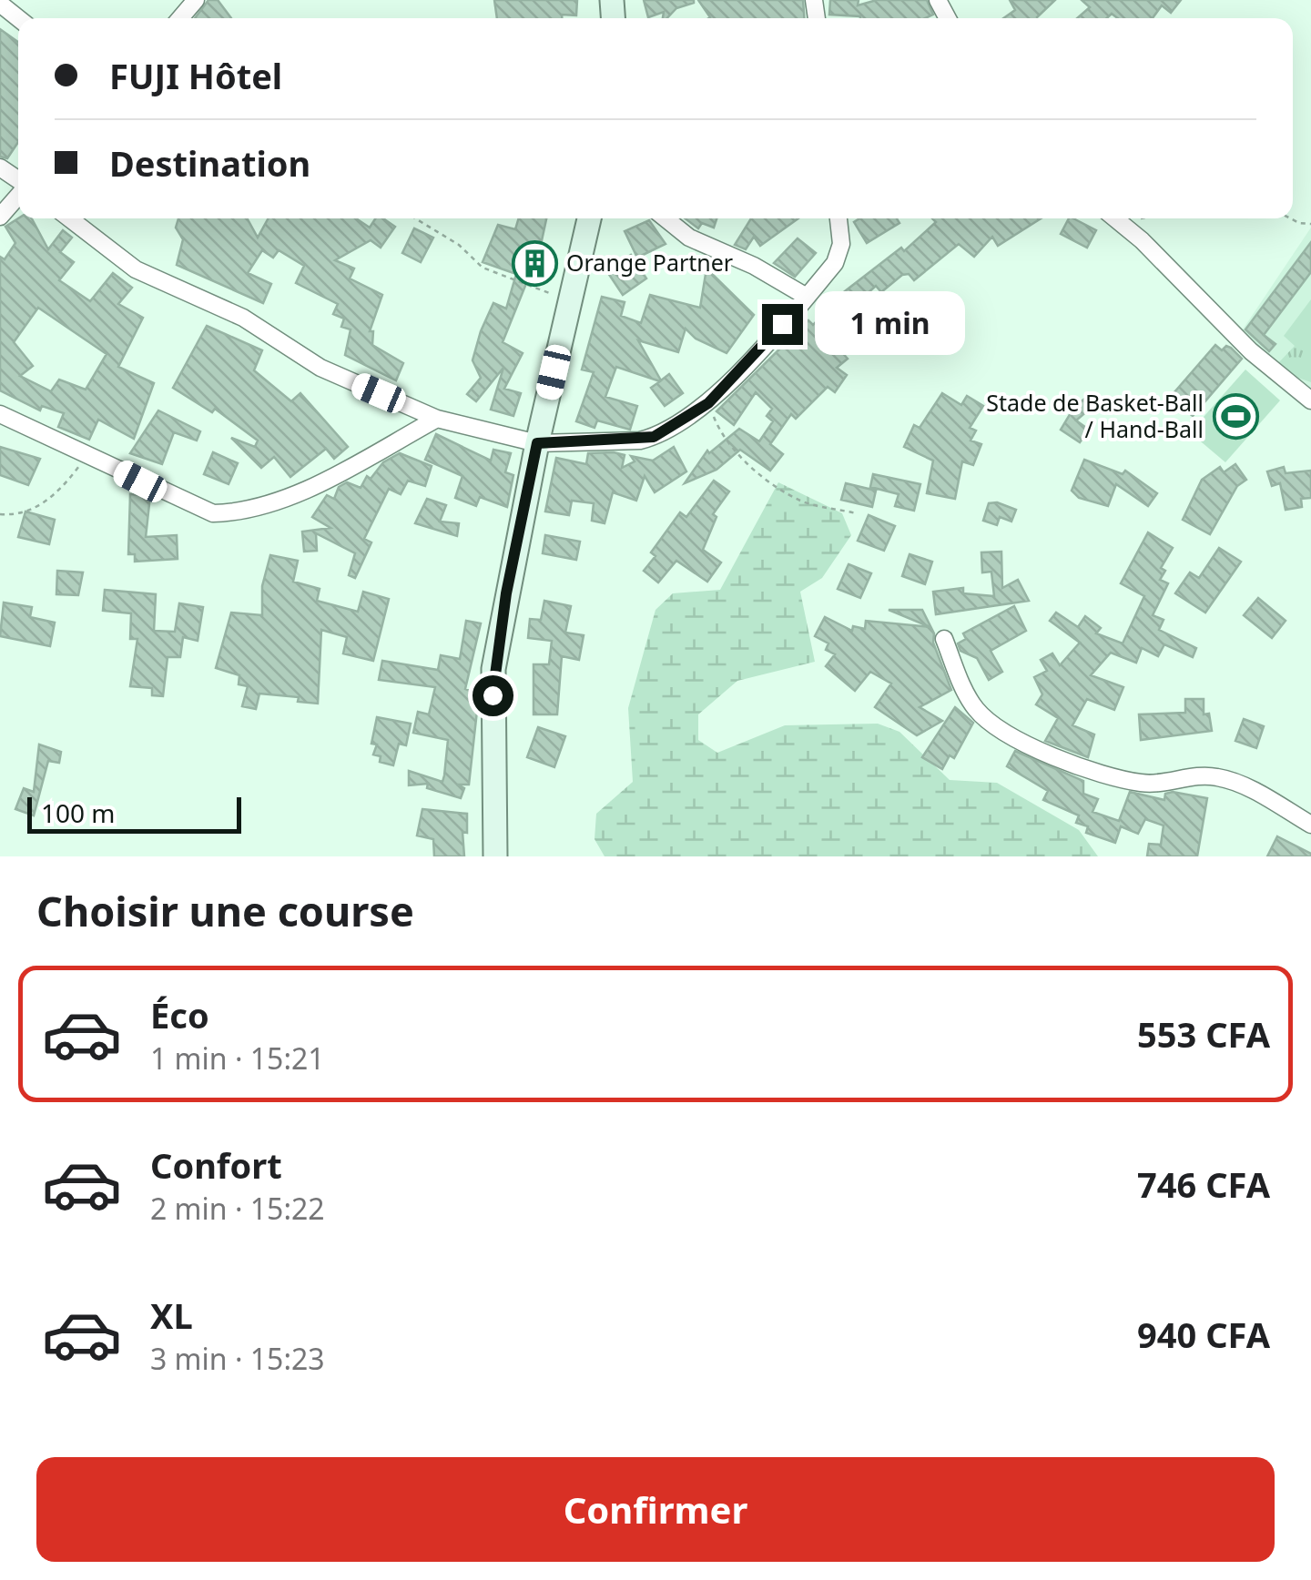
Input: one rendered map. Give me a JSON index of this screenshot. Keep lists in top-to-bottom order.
{
  "places": {
    "building": ["Orange Partner"],
    "sports": ["Stade de Basket-Ball / Hand-Ball"]
  },
  "scale_bar": "100 m",
  "page": {
    "banner": ["FUJI Hôtel", "Destination"],
    "bubble": "1 min",
    "scale": "100 m",
    "heading": "Choisir une course",
    "list": [
      {
        "name": "Éco",
        "note": "1 min · 15:21",
        "value": "553 CFA"
      },
      {
        "name": "Confort",
        "note": "2 min · 15:22",
        "value": "746 CFA"
      },
      {
        "name": "XL",
        "note": "3 min · 15:23",
        "value": "940 CFA"
      }
    ],
    "buttons": "Confirmer"
  }
}
